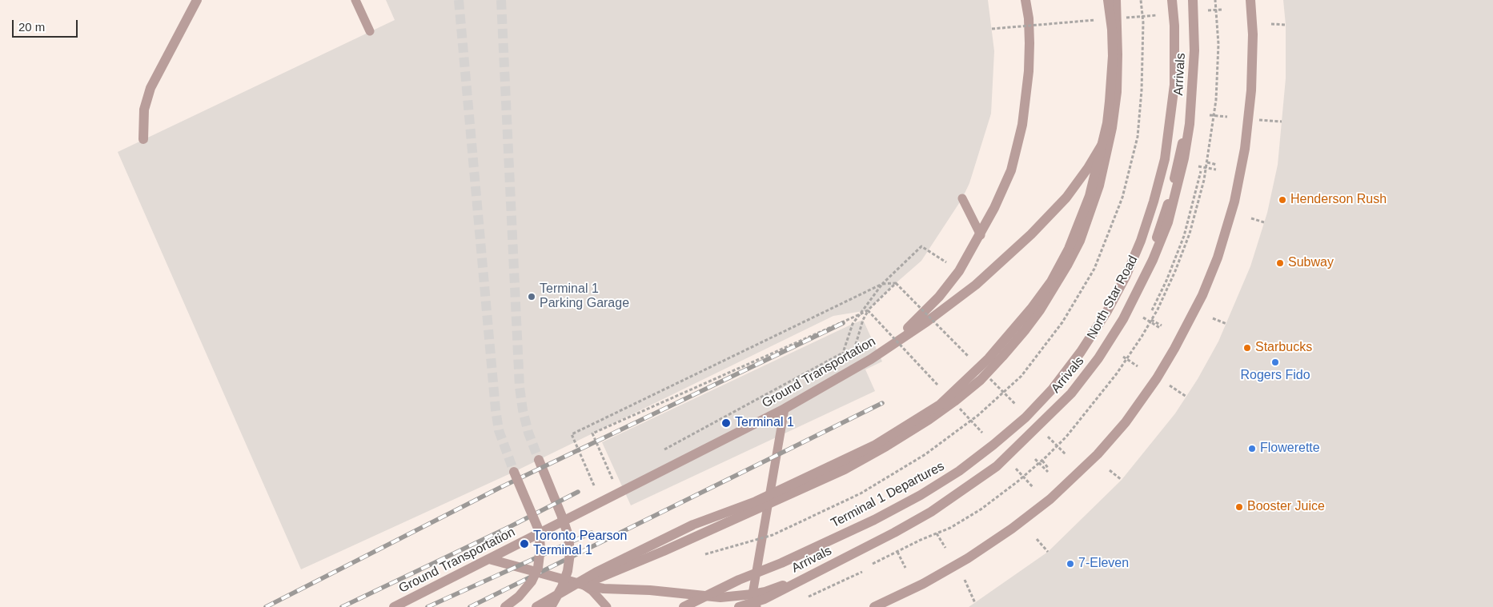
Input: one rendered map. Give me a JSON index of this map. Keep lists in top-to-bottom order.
{
  "streets": {
    "street": [
      "Arrivals",
      "North Star Road",
      "Ground Transportation",
      "Terminal 1 Departures"
    ]
  },
  "crossings": [
    ["Arrivals", "North Star Road"],
    ["North Star Road", "Ground Transportation"]
  ],
  "places": [
    "Henderson Rush",
    "Subway",
    "Terminal 1 Parking Garage",
    "Starbucks",
    "Rogers Fido",
    "Terminal 1",
    "Flowerette",
    "Booster Juice",
    "Toronto Pearson Terminal 1",
    "7-Eleven"
  ],
  "scale_bar": "20 m"
}
